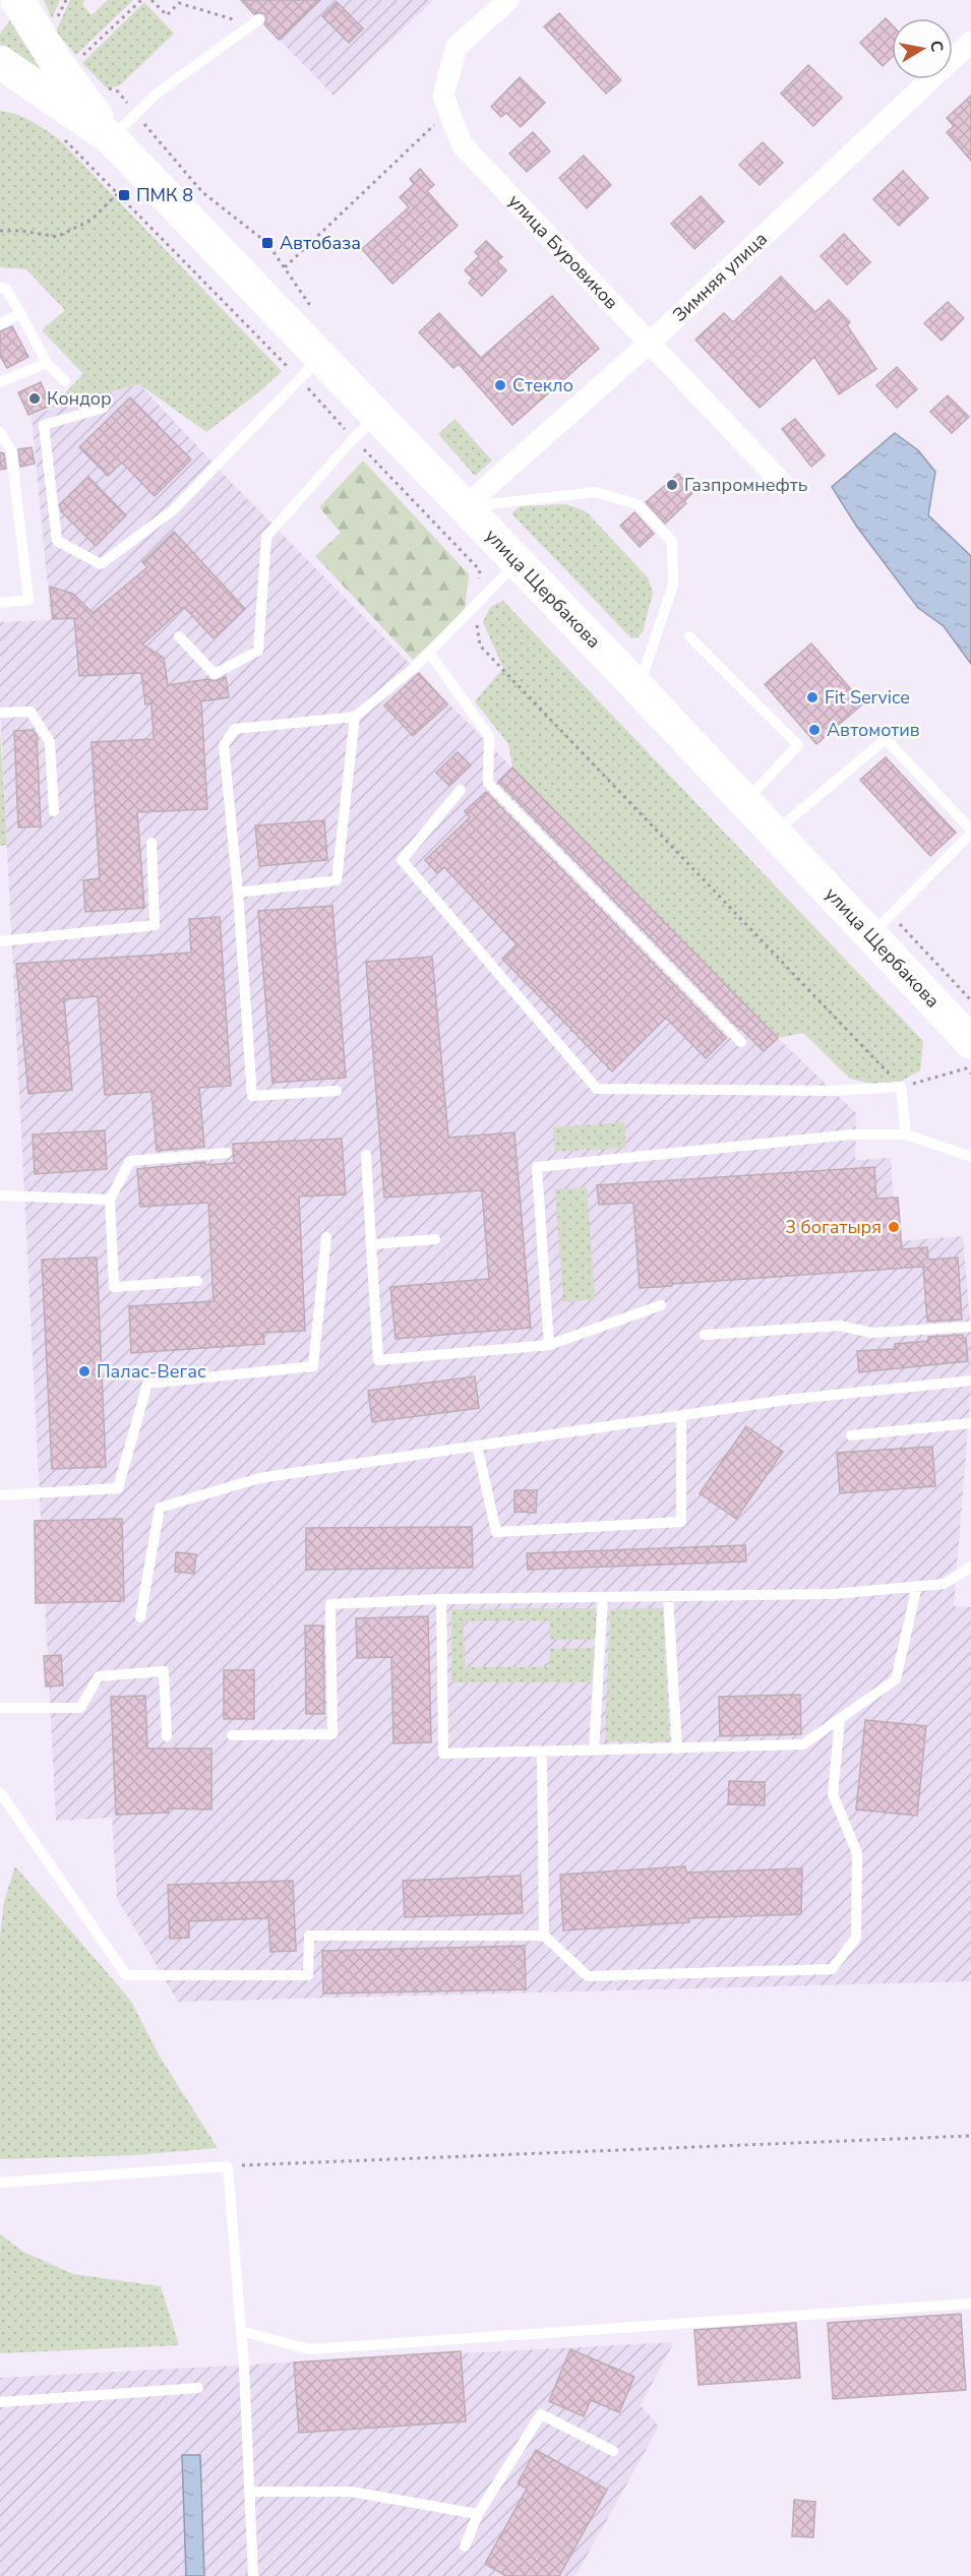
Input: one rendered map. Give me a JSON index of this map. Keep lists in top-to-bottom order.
{
  "streets": {
    "main road": ["улица Щербакова"],
    "street": ["улица Буровиков", "Зимняя улица"]
  },
  "crossings": [
    ["улица Буровиков", "Зимняя улица"],
    ["Зимняя улица", "улица Щербакова"]
  ],
  "places": {
    "transit": ["ПМК 8", "Автобаза"],
    "other": [
      "Стекло",
      "Кондор",
      "Газпромнефть",
      "Fit Service",
      "Автомотив",
      "3 богатыря",
      "Палас-Вегас"
    ]
  },
  "north": "right"
}
